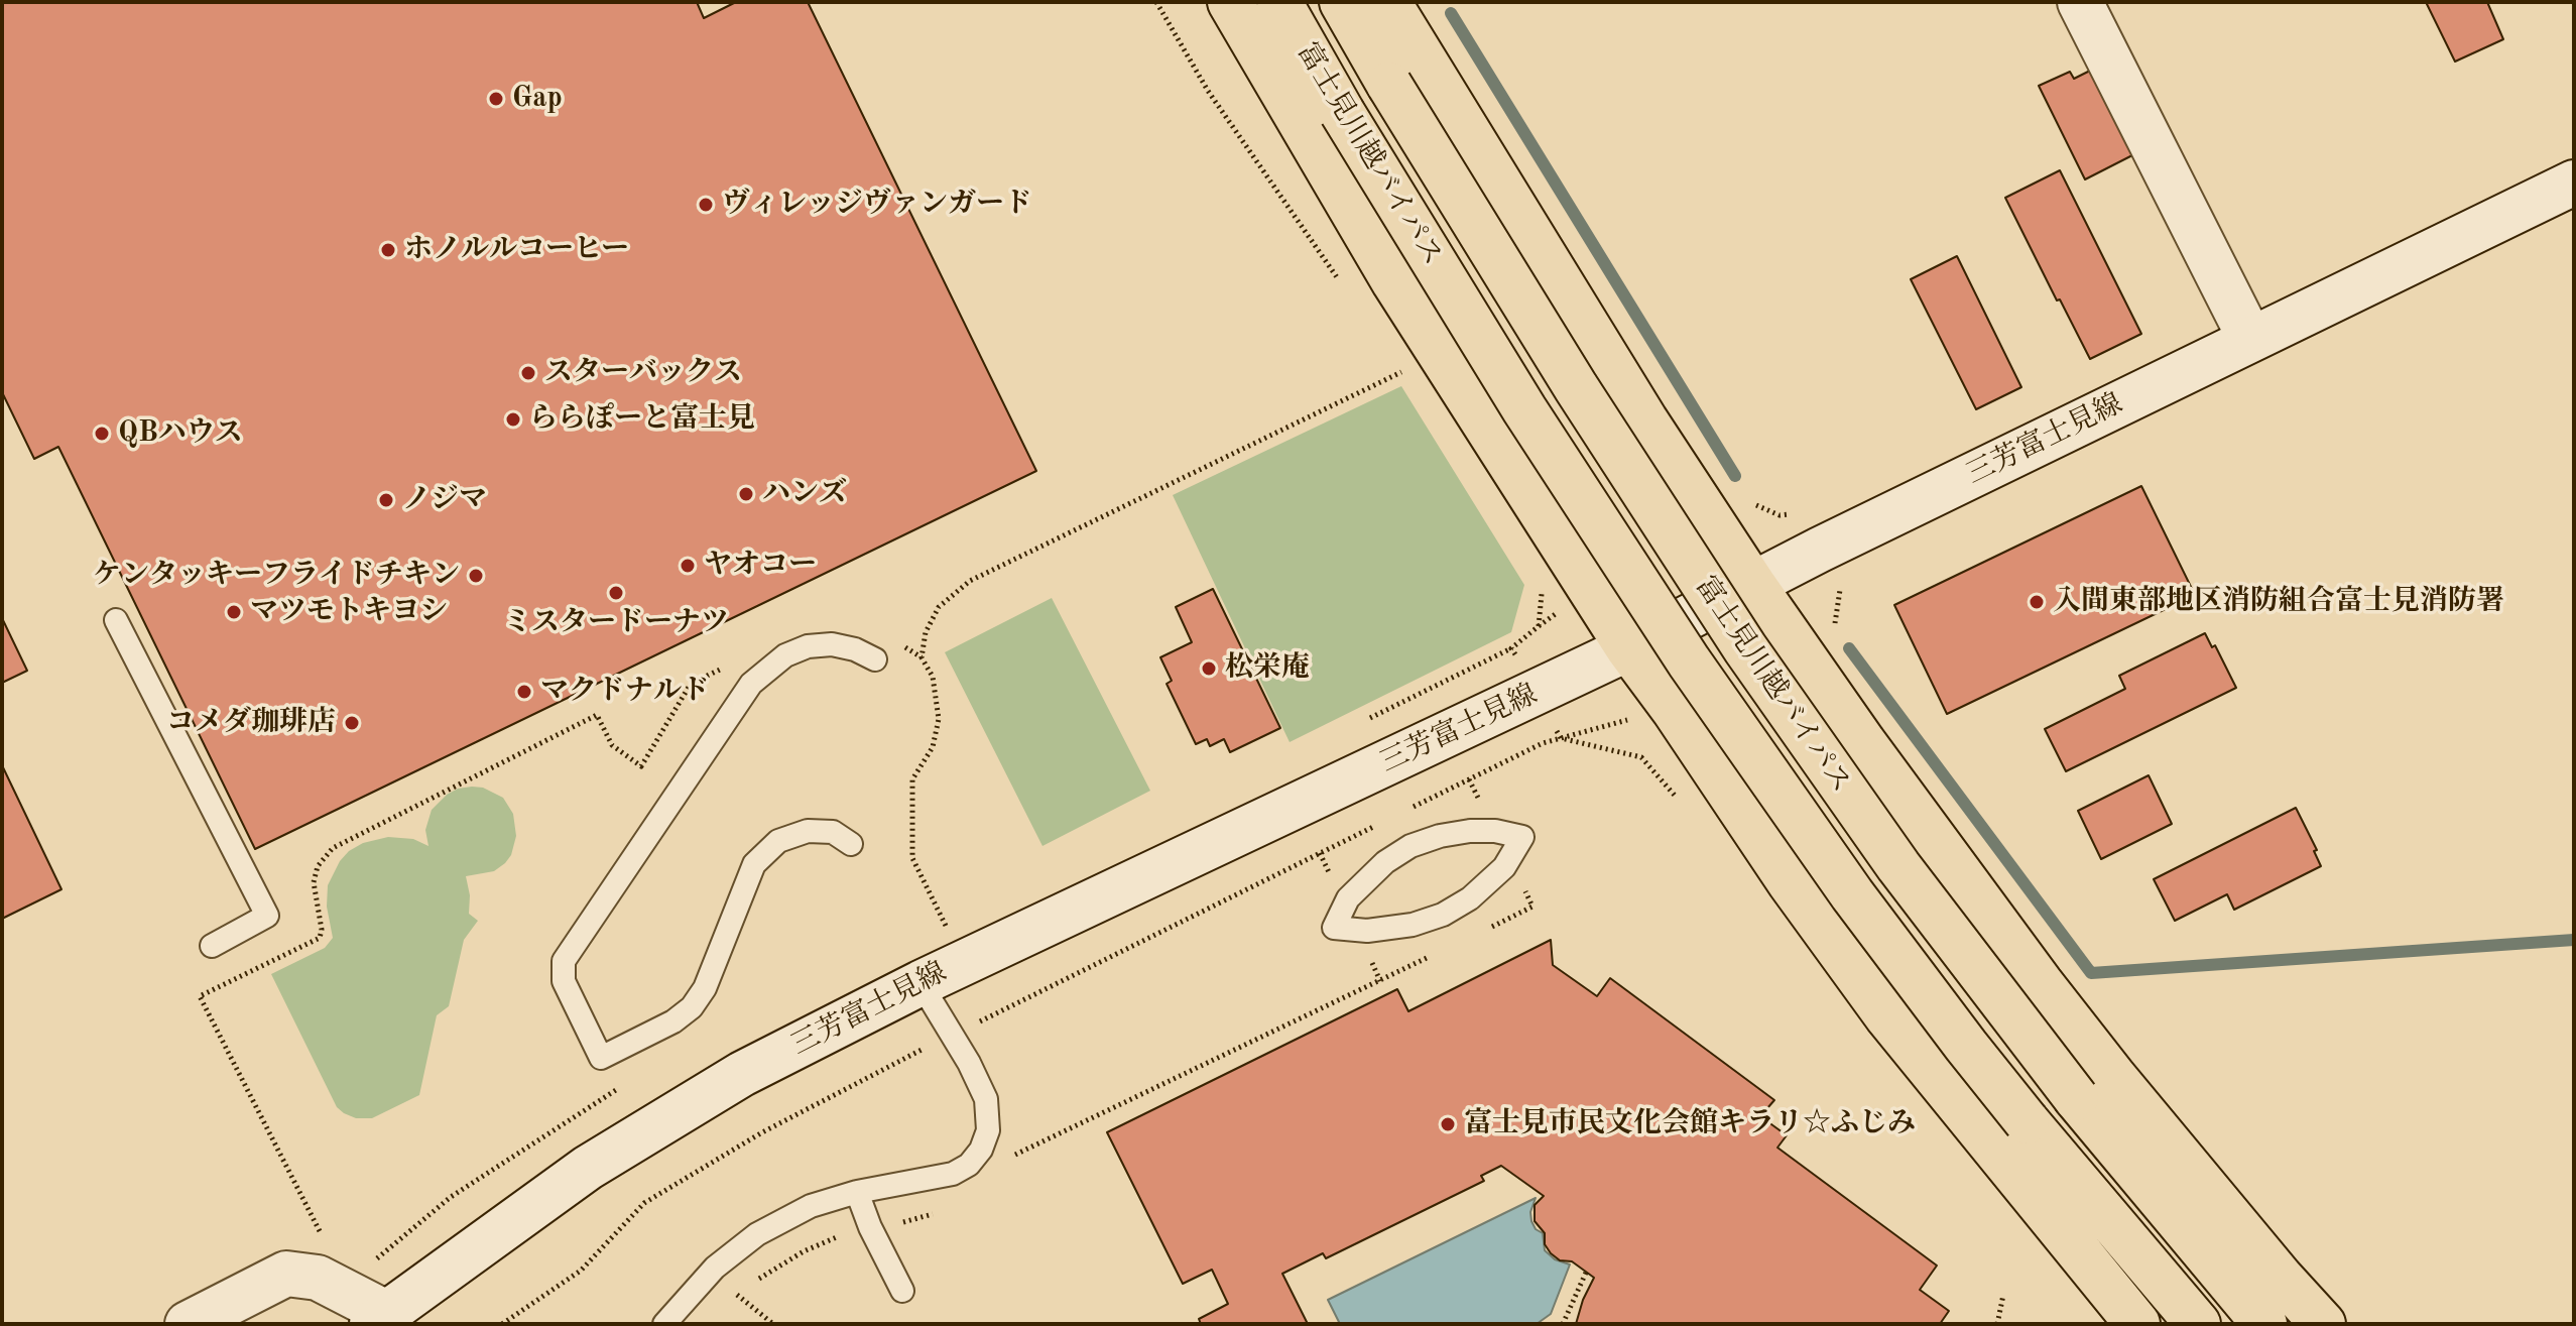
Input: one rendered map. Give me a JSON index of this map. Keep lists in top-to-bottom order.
{
  "streets": {
    "highway": ["富士見川越バイパス"],
    "main road": ["三芳富士見線"]
  },
  "places": [
    "Gap",
    "ヴィレッジヴァンガード",
    "ホノルルコーヒー",
    "スターバックス",
    "ららぽーと富士見",
    "QBハウス",
    "ハンズ",
    "ノジマ",
    "ヤオコー",
    "ケンタッキーフライドチキン",
    "ミスタードーナツ",
    "入間東部地区消防組合富士見消防署",
    "マツモトキヨシ",
    "松栄庵",
    "マクドナルド",
    "コメダ珈琲店",
    "富士見市民文化会館キラリ☆ふじみ"
  ]
}
